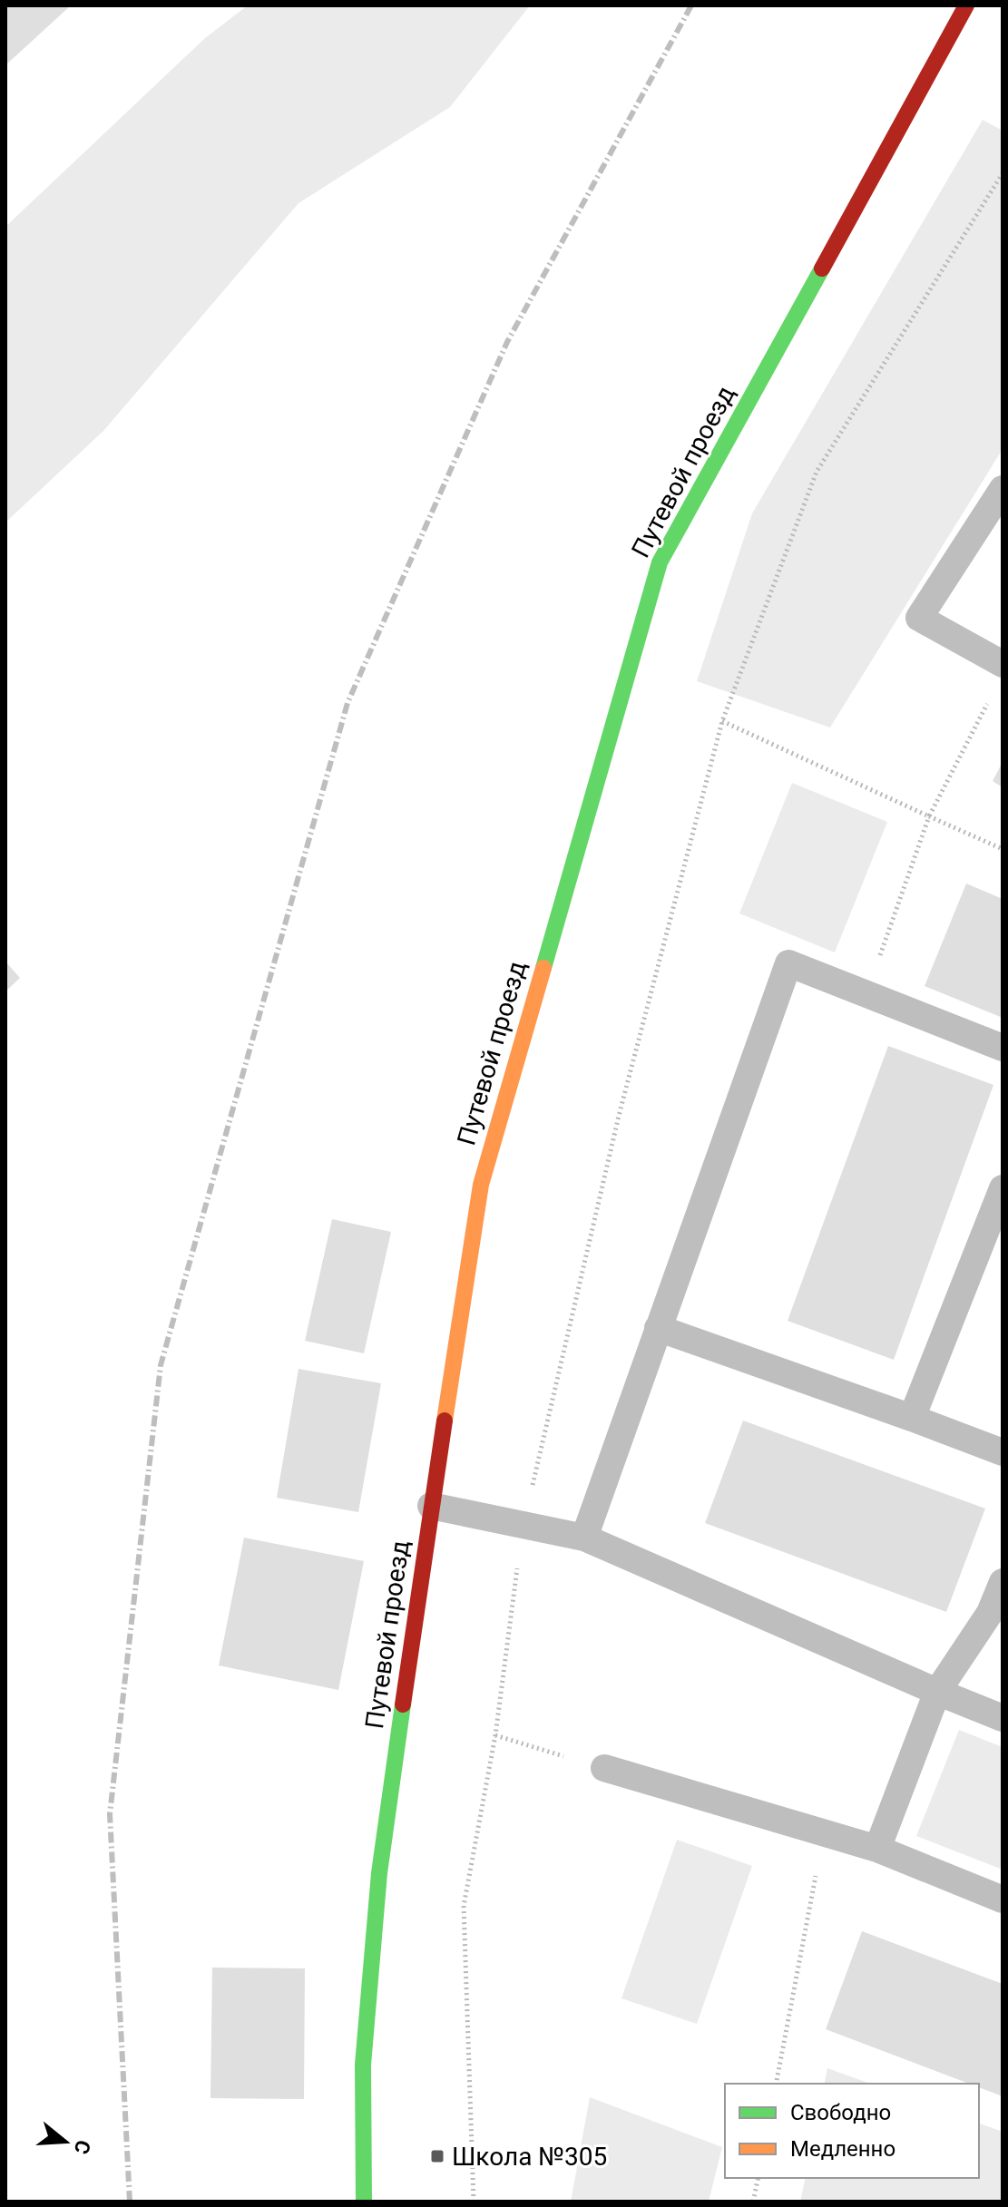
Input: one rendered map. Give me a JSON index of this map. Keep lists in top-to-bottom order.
{
  "streets": {
    "street": ["Путевой проезд"]
  },
  "places": {
    "transit": ["Школа №305"]
  },
  "legend": ["Свободно", "Медленно"],
  "north": "right"
}
